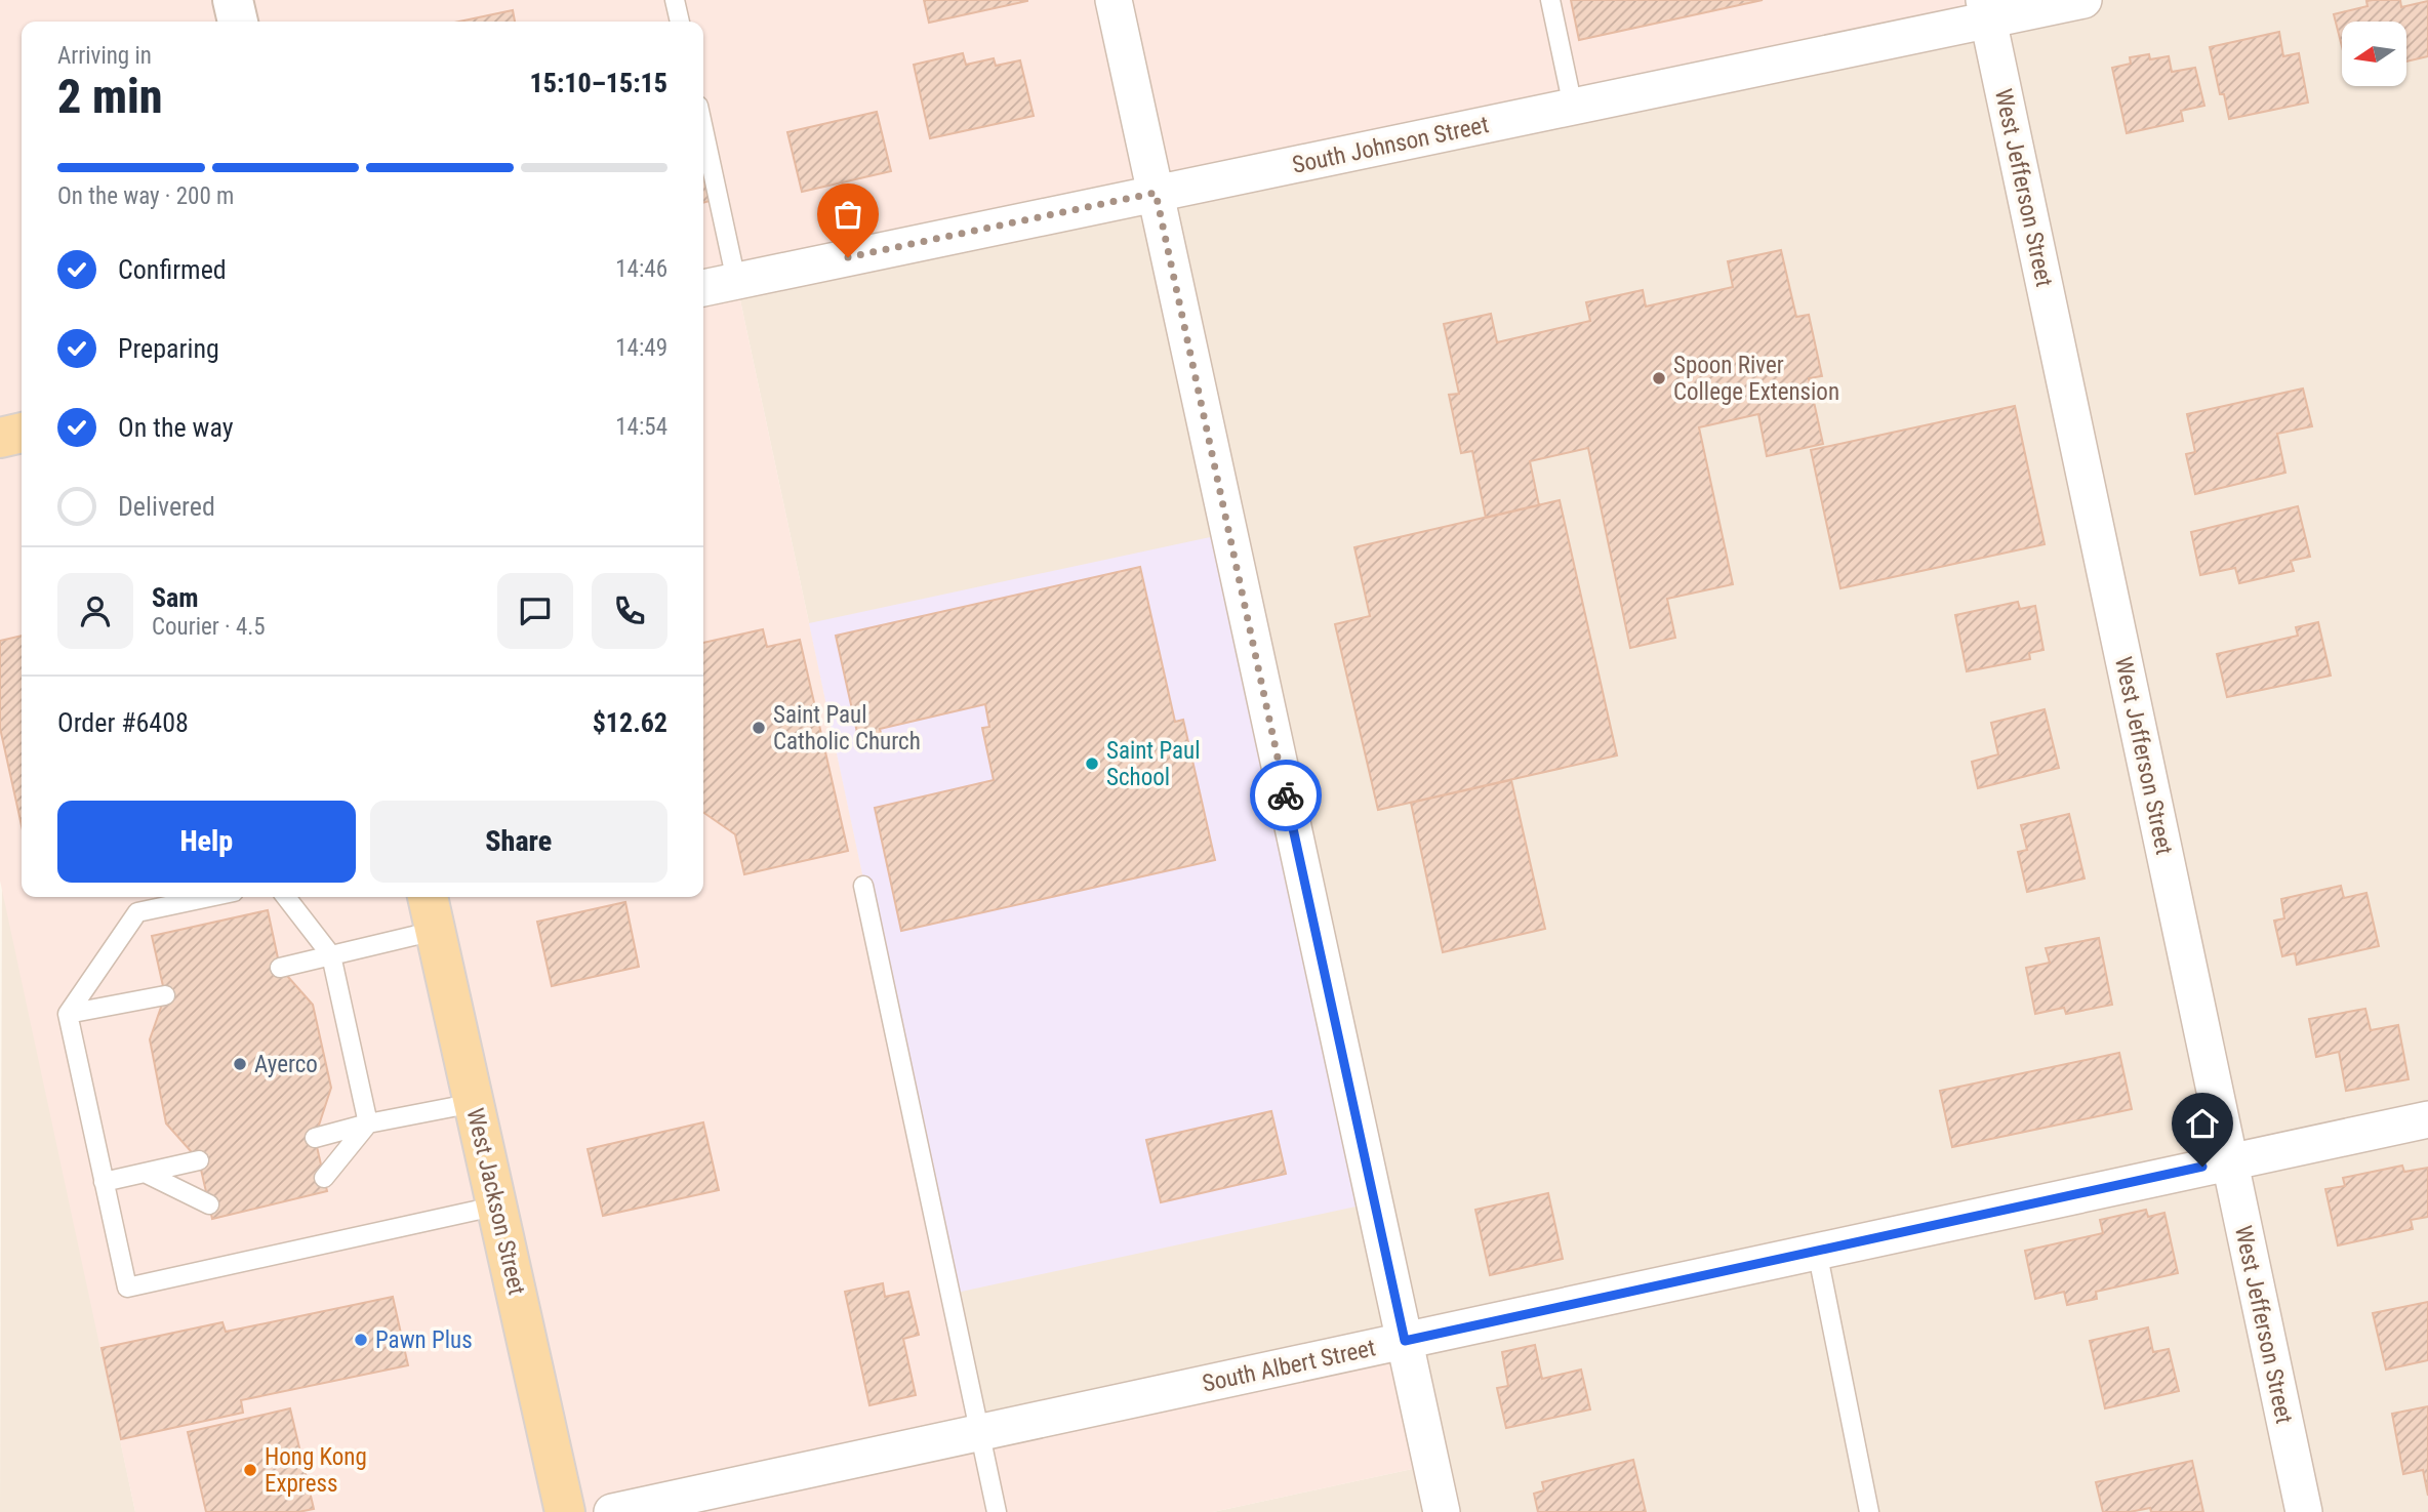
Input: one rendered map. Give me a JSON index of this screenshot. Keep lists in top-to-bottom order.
{
  "streets": {
    "main road": ["West Jackson Street"],
    "street": ["South Johnson Street", "West Jefferson Street", "South Albert Street"]
  },
  "crossings": [
    ["South Johnson Street", "West Jefferson Street"],
    ["West Jefferson Street", "South Albert Street"]
  ],
  "places": [
    "Spoon River College Extension",
    "Saint Paul Catholic Church",
    "Saint Paul School",
    "Ayerco",
    "Pawn Plus",
    "Hong Kong Express"
  ],
  "north": "left",
  "page": {
    "heading": ["2 min", "Arriving in", "15:10–15:15"],
    "panel": [
      "Sam",
      "Courier · 4.5",
      "Order #6408",
      "$12.62"
    ],
    "bar": "On the way · 200 m",
    "list": [
      ["Confirmed", "14:46"],
      ["Preparing", "14:49"],
      ["On the way", "14:54"],
      "Delivered"
    ],
    "buttons": ["Help", "Share"]
  }
}
